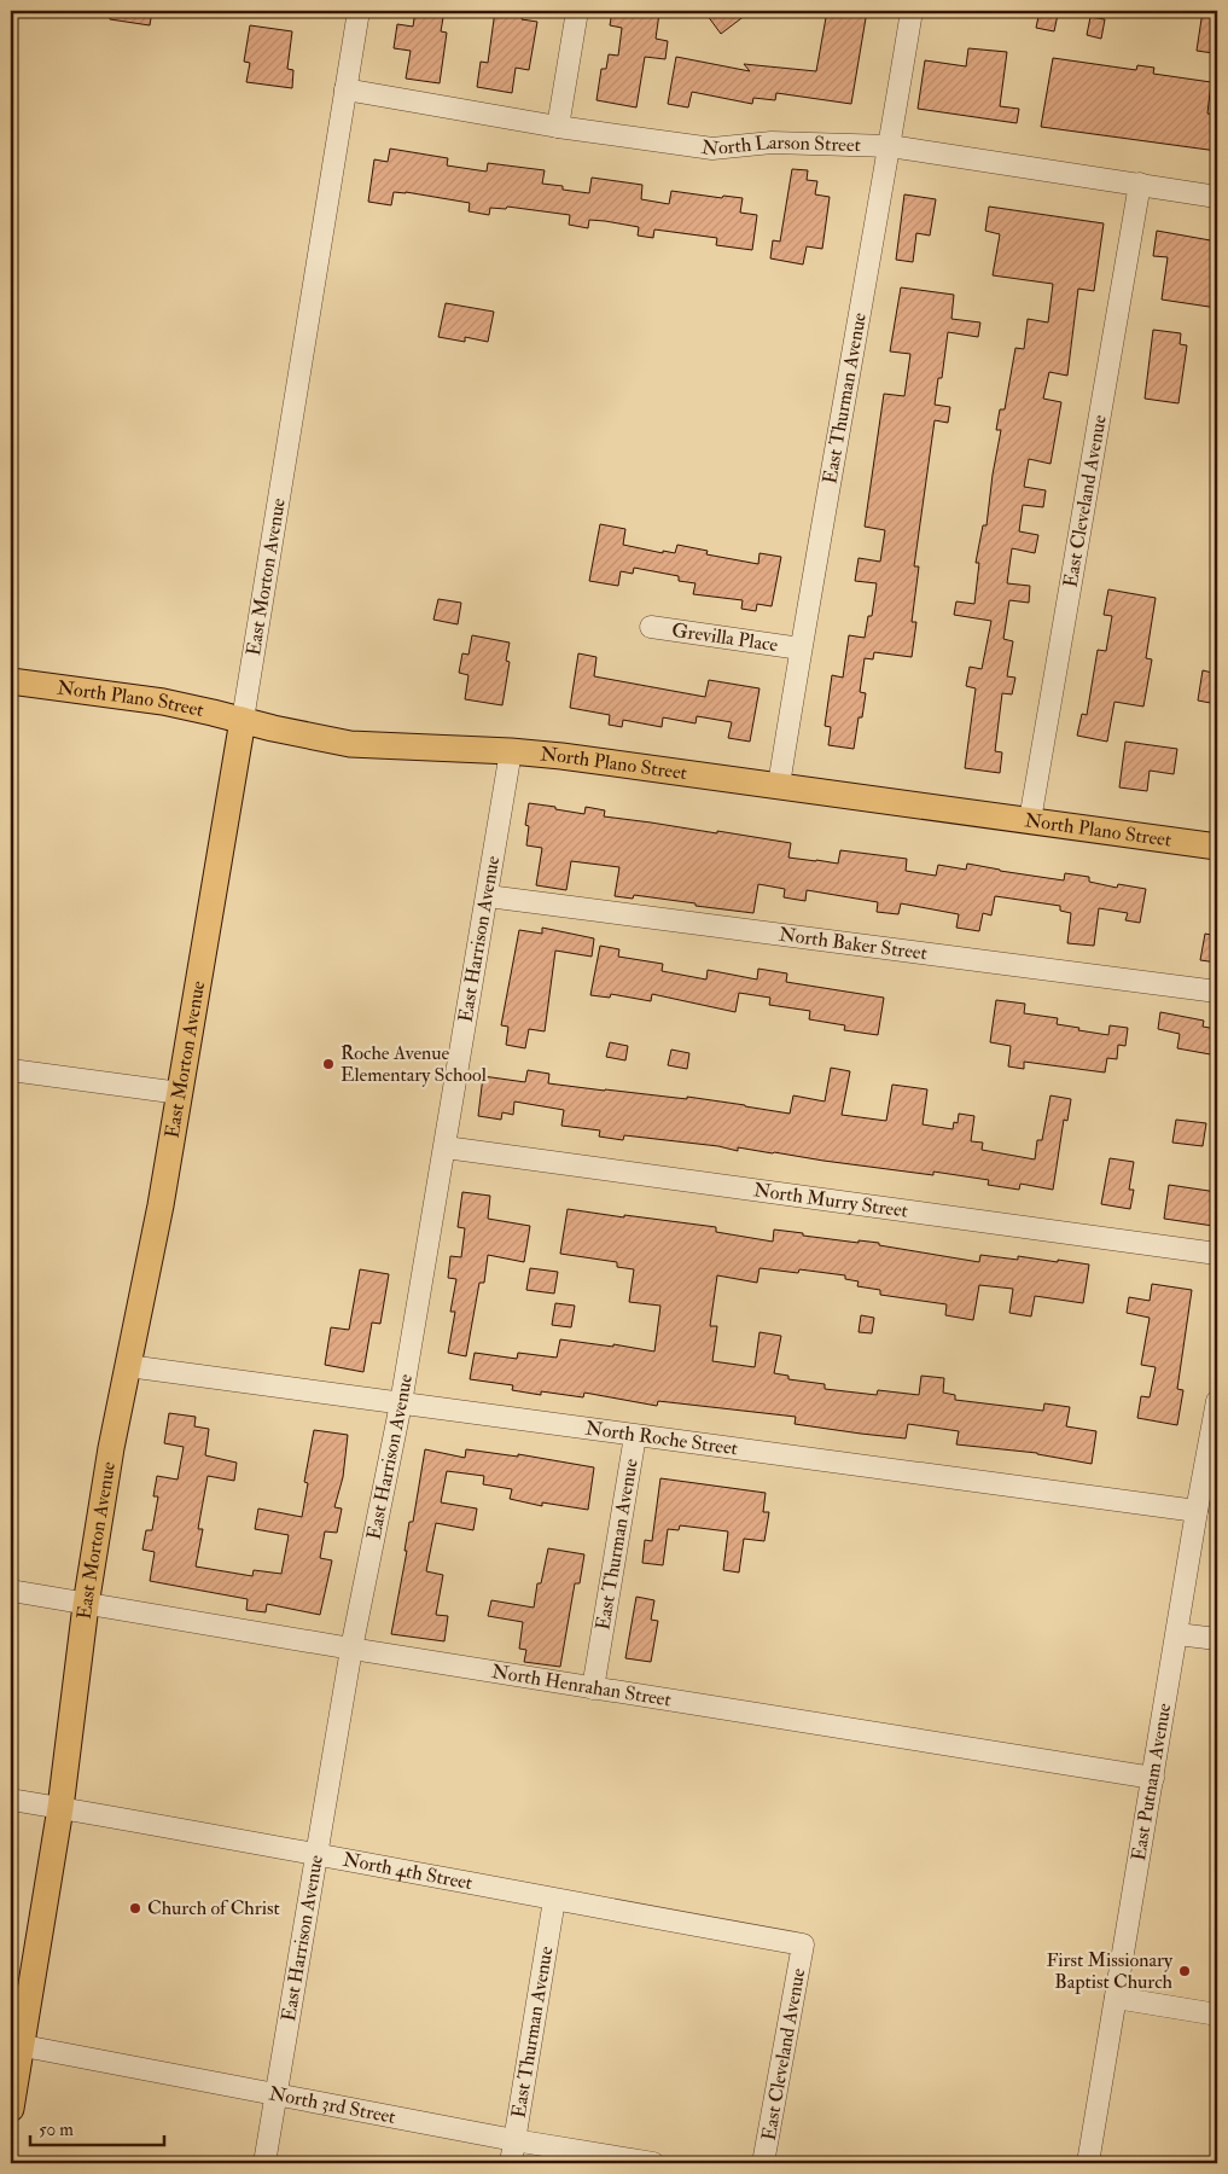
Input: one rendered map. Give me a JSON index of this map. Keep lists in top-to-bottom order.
{
  "streets": {
    "main road": ["East Morton Avenue", "North Plano Street"],
    "street": [
      "North Larson Street",
      "East Thurman Avenue",
      "East Cleveland Avenue",
      "Grevilla Place",
      "East Harrison Avenue",
      "North Baker Street",
      "North Murry Street",
      "North Roche Street",
      "North Henrahan Street",
      "East Putnam Avenue",
      "North 4th Street",
      "North 3rd Street"
    ]
  },
  "crossings": [
    ["North Larson Street", "East Thurman Avenue"],
    ["North Larson Street", "East Cleveland Avenue"],
    ["North Larson Street", "East Morton Avenue"],
    ["East Thurman Avenue", "Grevilla Place"],
    ["East Thurman Avenue", "North Plano Street"],
    ["East Thurman Avenue", "North Roche Street"],
    ["East Thurman Avenue", "North Henrahan Street"],
    ["East Thurman Avenue", "North 4th Street"],
    ["East Thurman Avenue", "North 3rd Street"],
    ["East Cleveland Avenue", "North Plano Street"],
    ["East Cleveland Avenue", "North 4th Street"],
    ["East Morton Avenue", "North Plano Street"],
    ["East Morton Avenue", "North Roche Street"],
    ["East Morton Avenue", "North Henrahan Street"],
    ["East Morton Avenue", "North 4th Street"],
    ["East Morton Avenue", "North 3rd Street"],
    ["North Plano Street", "East Harrison Avenue"],
    ["East Harrison Avenue", "North Baker Street"],
    ["East Harrison Avenue", "North Murry Street"],
    ["East Harrison Avenue", "North Roche Street"],
    ["East Harrison Avenue", "North Henrahan Street"],
    ["East Harrison Avenue", "North 4th Street"],
    ["East Harrison Avenue", "North 3rd Street"],
    ["North Roche Street", "East Putnam Avenue"],
    ["North Henrahan Street", "East Putnam Avenue"]
  ],
  "places": ["Roche Avenue Elementary School", "Church of Christ", "First Missionary Baptist Church"],
  "scale_bar": "50 m"
}
